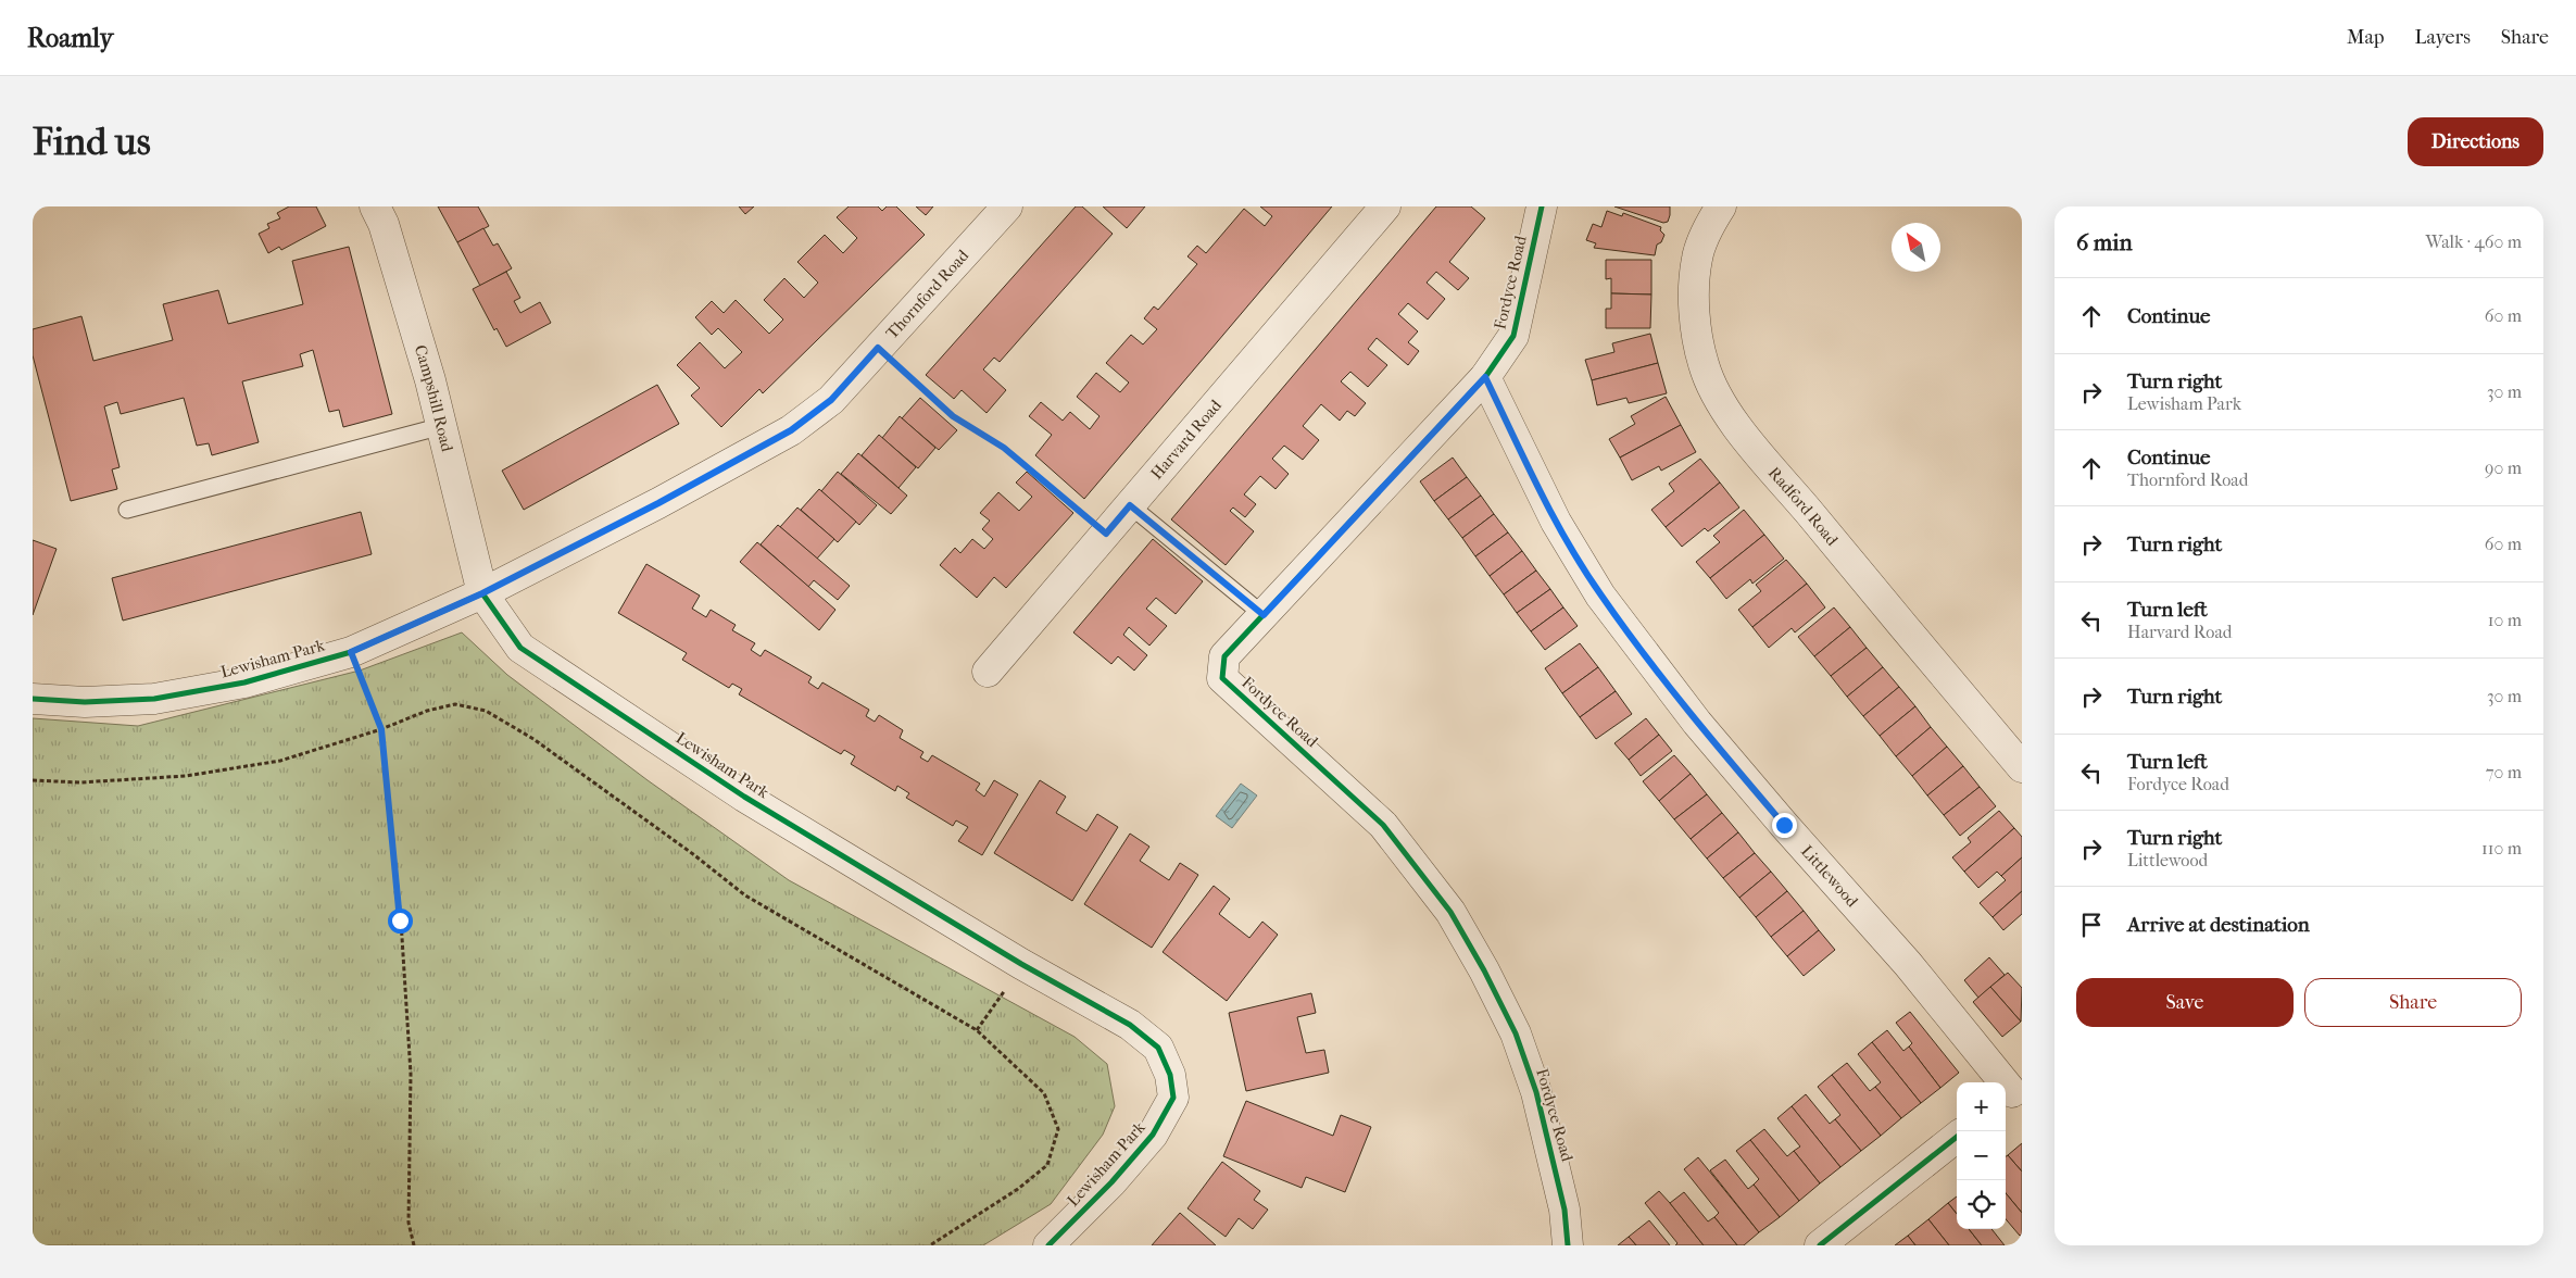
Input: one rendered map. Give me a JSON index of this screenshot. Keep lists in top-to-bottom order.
{
  "streets": {
    "street": [
      "Fordyce Road",
      "Thornford Road",
      "Campshill Road",
      "Harvard Road",
      "Radford Road",
      "Lewisham Park",
      "Littlewood"
    ]
  },
  "crossings": [
    ["Fordyce Road", "Littlewood"],
    ["Thornford Road", "Campshill Road"],
    ["Thornford Road", "Lewisham Park"],
    ["Campshill Road", "Lewisham Park"]
  ],
  "north": "top left",
  "page": {
    "header": "Roamly",
    "nav": ["Map", "Layers", "Share"],
    "buttons": [
      "Directions",
      ["Save", "Share"]
    ],
    "title": "Find us",
    "heading": ["6 min", "Walk · 460 m"],
    "list": [
      ["Continue", "60 m"],
      ["Turn right", "Lewisham Park", "30 m"],
      ["Continue", "Thornford Road", "90 m"],
      ["Turn right", "60 m"],
      ["Turn left", "Harvard Road", "10 m"],
      ["Turn right", "30 m"],
      ["Turn left", "Fordyce Road", "70 m"],
      ["Turn right", "Littlewood", "110 m"],
      "Arrive at destination"
    ],
    "map_buttons": ["+", "−"]
  }
}
